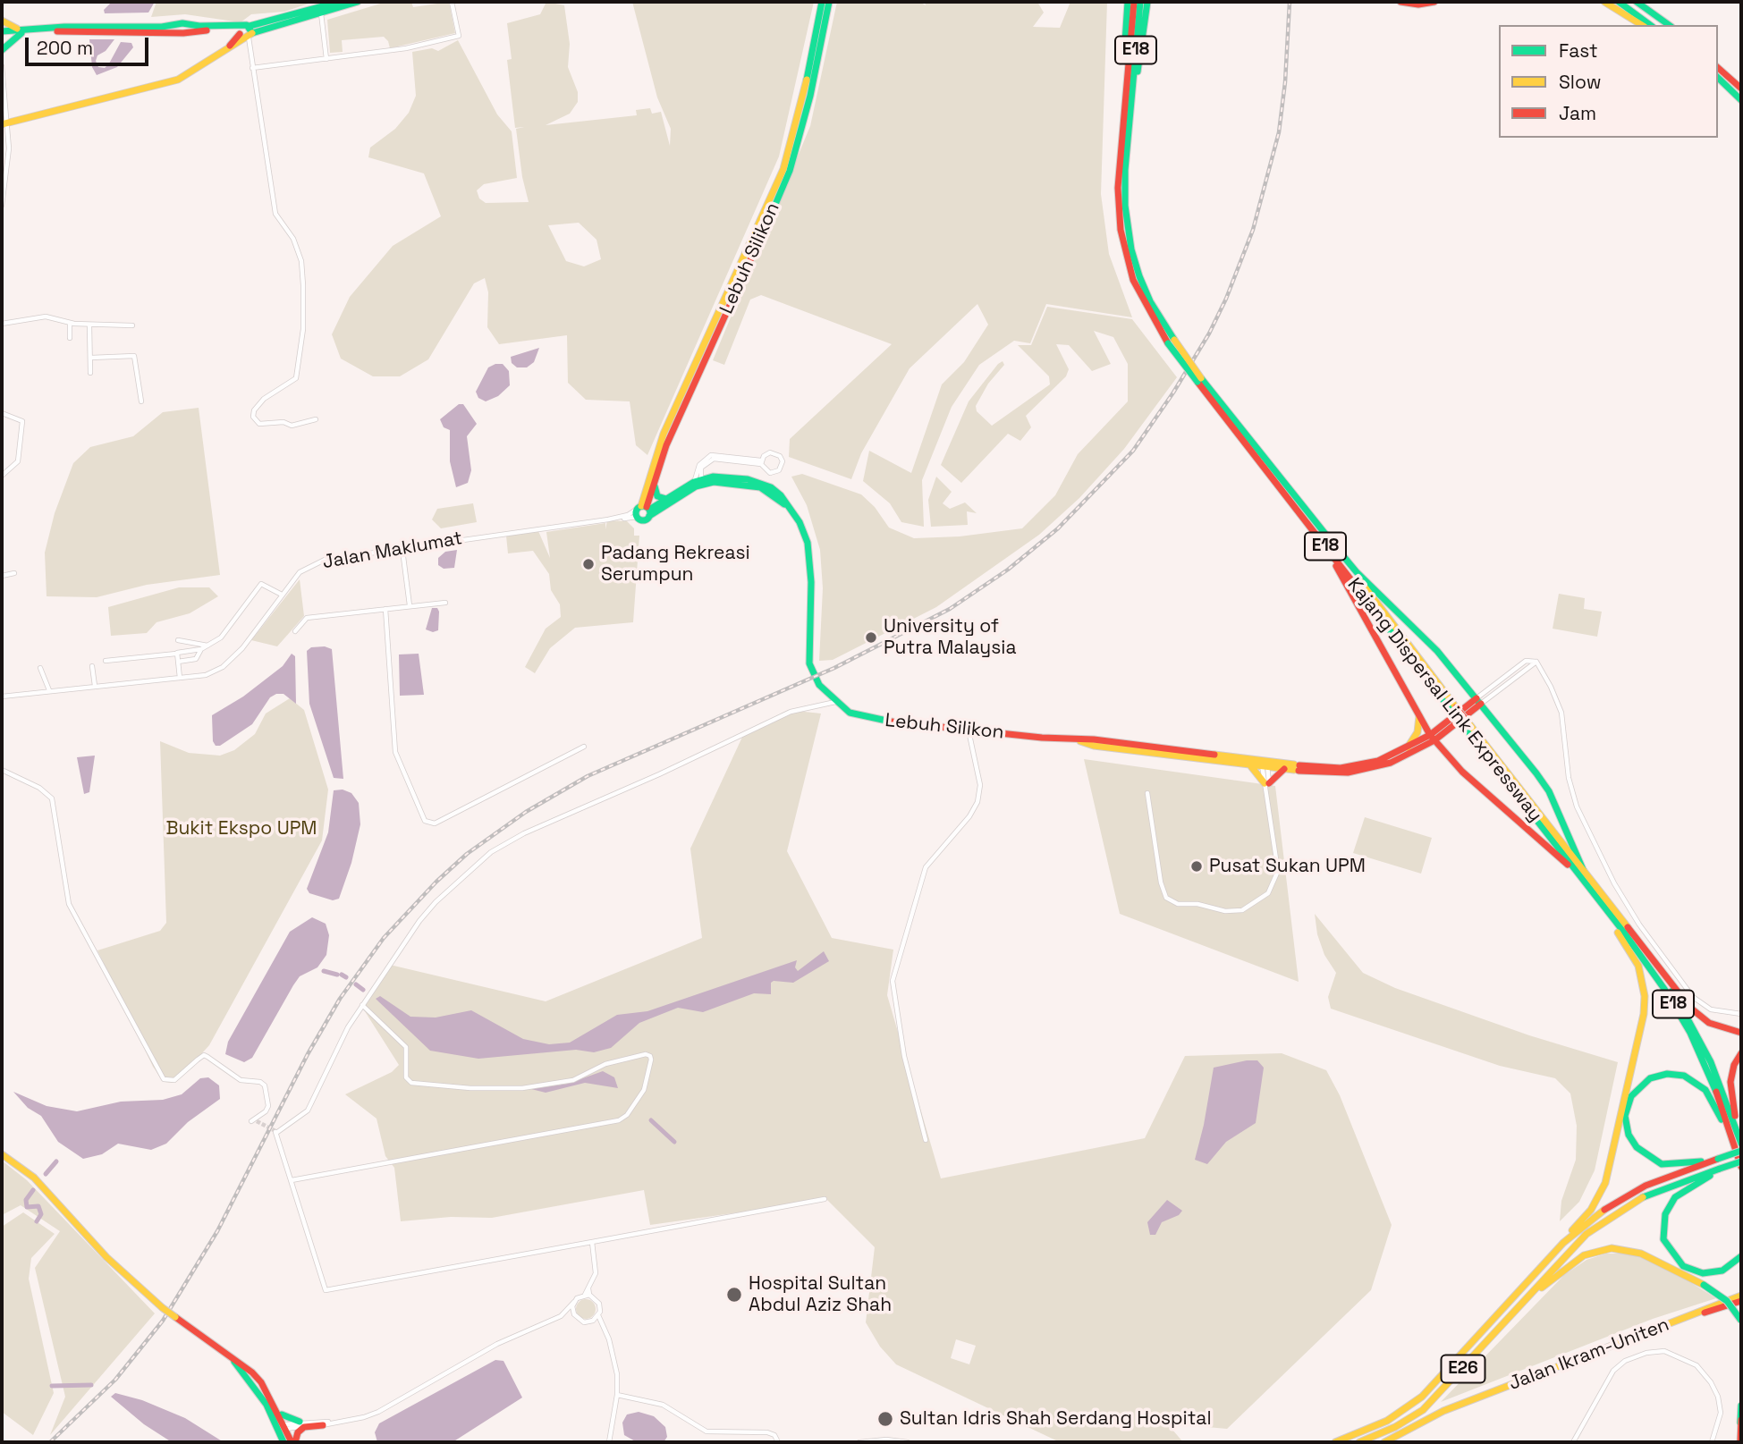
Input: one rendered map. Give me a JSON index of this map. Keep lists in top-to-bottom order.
{
  "streets": {
    "main road": [
      "E18",
      "Lebuh Silikon",
      "Kajang Dispersal Link Expressway",
      "Jalan Ikram-Uniten",
      "E26"
    ],
    "street": ["Jalan Maklumat"]
  },
  "crossings": [
    ["Lebuh Silikon", "Jalan Maklumat"]
  ],
  "parks": ["Bukit Ekspo UPM"],
  "places": [
    "Padang Rekreasi Serumpun",
    "University of Putra Malaysia",
    "Pusat Sukan UPM",
    "Hospital Sultan Abdul Aziz Shah",
    "Sultan Idris Shah Serdang Hospital"
  ],
  "legend": ["Fast", "Slow", "Jam"],
  "scale_bar": "200 m"
}
